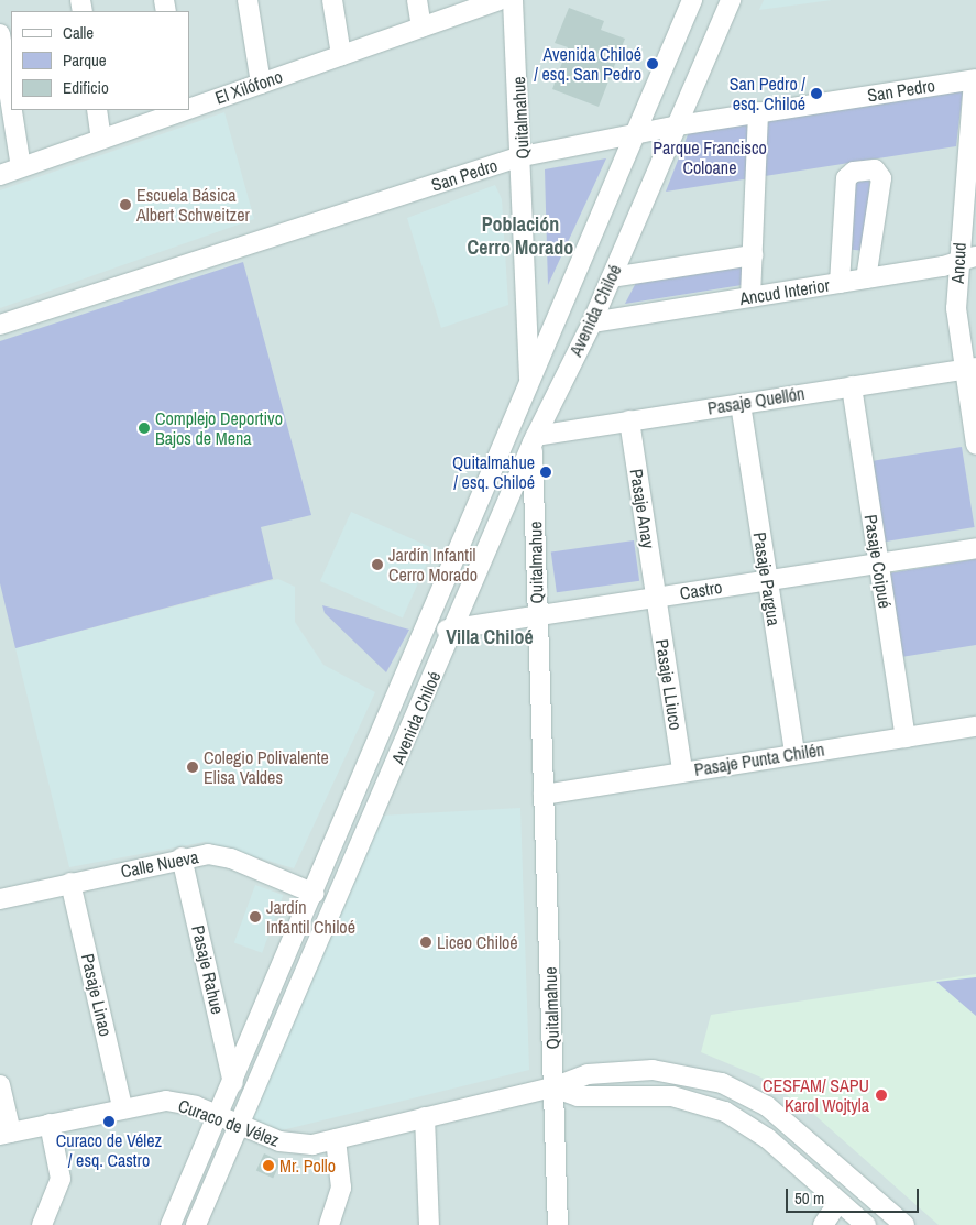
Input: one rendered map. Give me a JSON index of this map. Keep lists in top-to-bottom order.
{
  "streets": {
    "street": [
      "El Xilófono",
      "San Pedro",
      "Quitalmahue",
      "Ancud",
      "Ancud Interior",
      "Avenida Chiloé",
      "Pasaje Quellón",
      "Pasaje Anay",
      "Pasaje Coipué",
      "Pasaje Pargua",
      "Castro",
      "Pasaje LLiuco",
      "Pasaje Punta Chilén",
      "Calle Nueva",
      "Pasaje Rahue",
      "Pasaje Linao",
      "Curaco de Vélez"
    ]
  },
  "crossings": [
    ["San Pedro", "Quitalmahue"],
    ["San Pedro", "Ancud"],
    ["San Pedro", "Avenida Chiloé"],
    ["Quitalmahue", "Avenida Chiloé"],
    ["Quitalmahue", "Pasaje Quellón"],
    ["Quitalmahue", "Castro"],
    ["Quitalmahue", "Pasaje Punta Chilén"],
    ["Quitalmahue", "Curaco de Vélez"],
    ["Ancud", "Ancud Interior"],
    ["Ancud", "Pasaje Quellón"],
    ["Ancud Interior", "Avenida Chiloé"],
    ["Avenida Chiloé", "Pasaje Quellón"],
    ["Avenida Chiloé", "Castro"],
    ["Avenida Chiloé", "Calle Nueva"],
    ["Avenida Chiloé", "Pasaje Rahue"],
    ["Avenida Chiloé", "Curaco de Vélez"],
    ["Pasaje Quellón", "Pasaje Anay"],
    ["Pasaje Quellón", "Pasaje Coipué"],
    ["Pasaje Quellón", "Pasaje Pargua"],
    ["Pasaje Anay", "Castro"],
    ["Pasaje Anay", "Pasaje LLiuco"],
    ["Pasaje Coipué", "Castro"],
    ["Pasaje Coipué", "Pasaje Punta Chilén"],
    ["Pasaje Pargua", "Castro"],
    ["Pasaje Pargua", "Pasaje Punta Chilén"],
    ["Castro", "Pasaje LLiuco"],
    ["Pasaje LLiuco", "Pasaje Punta Chilén"],
    ["Calle Nueva", "Pasaje Rahue"],
    ["Calle Nueva", "Pasaje Linao"],
    ["Pasaje Linao", "Curaco de Vélez"]
  ],
  "districts": ["Población Cerro Morado", "Villa Chiloé"],
  "parks": ["Parque Francisco Coloane"],
  "places": [
    "Avenida Chiloé / esq. San Pedro",
    "San Pedro / esq. Chiloé",
    "Escuela Básica Albert Schweitzer",
    "Complejo Deportivo Bajos de Mena",
    "Quitalmahue / esq. Chiloé",
    "Jardín Infantil Cerro Morado",
    "Colegio Polivalente Elisa Valdes",
    "Jardín Infantil Chiloé",
    "Liceo Chiloé",
    "CESFAM/ SAPU Karol Wojtyla",
    "Curaco de Vélez / esq. Castro",
    "Mr. Pollo"
  ],
  "legend": ["Calle", "Parque", "Edificio"],
  "scale_bar": "50 m"
}
